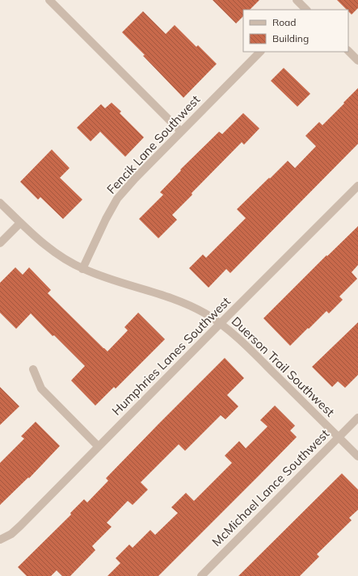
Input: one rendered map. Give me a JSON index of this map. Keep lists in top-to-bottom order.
{
  "streets": {
    "street": [
      "Fencik Lane Southwest",
      "Humphries Lanes Southwest",
      "Duerson Trail Southwest",
      "McMichael Lance Southwest"
    ]
  },
  "crossings": [
    ["Fencik Lane Southwest", "Duerson Trail Southwest"],
    ["Humphries Lanes Southwest", "Duerson Trail Southwest"],
    ["Duerson Trail Southwest", "McMichael Lance Southwest"]
  ],
  "legend": ["Road", "Building"]
}
